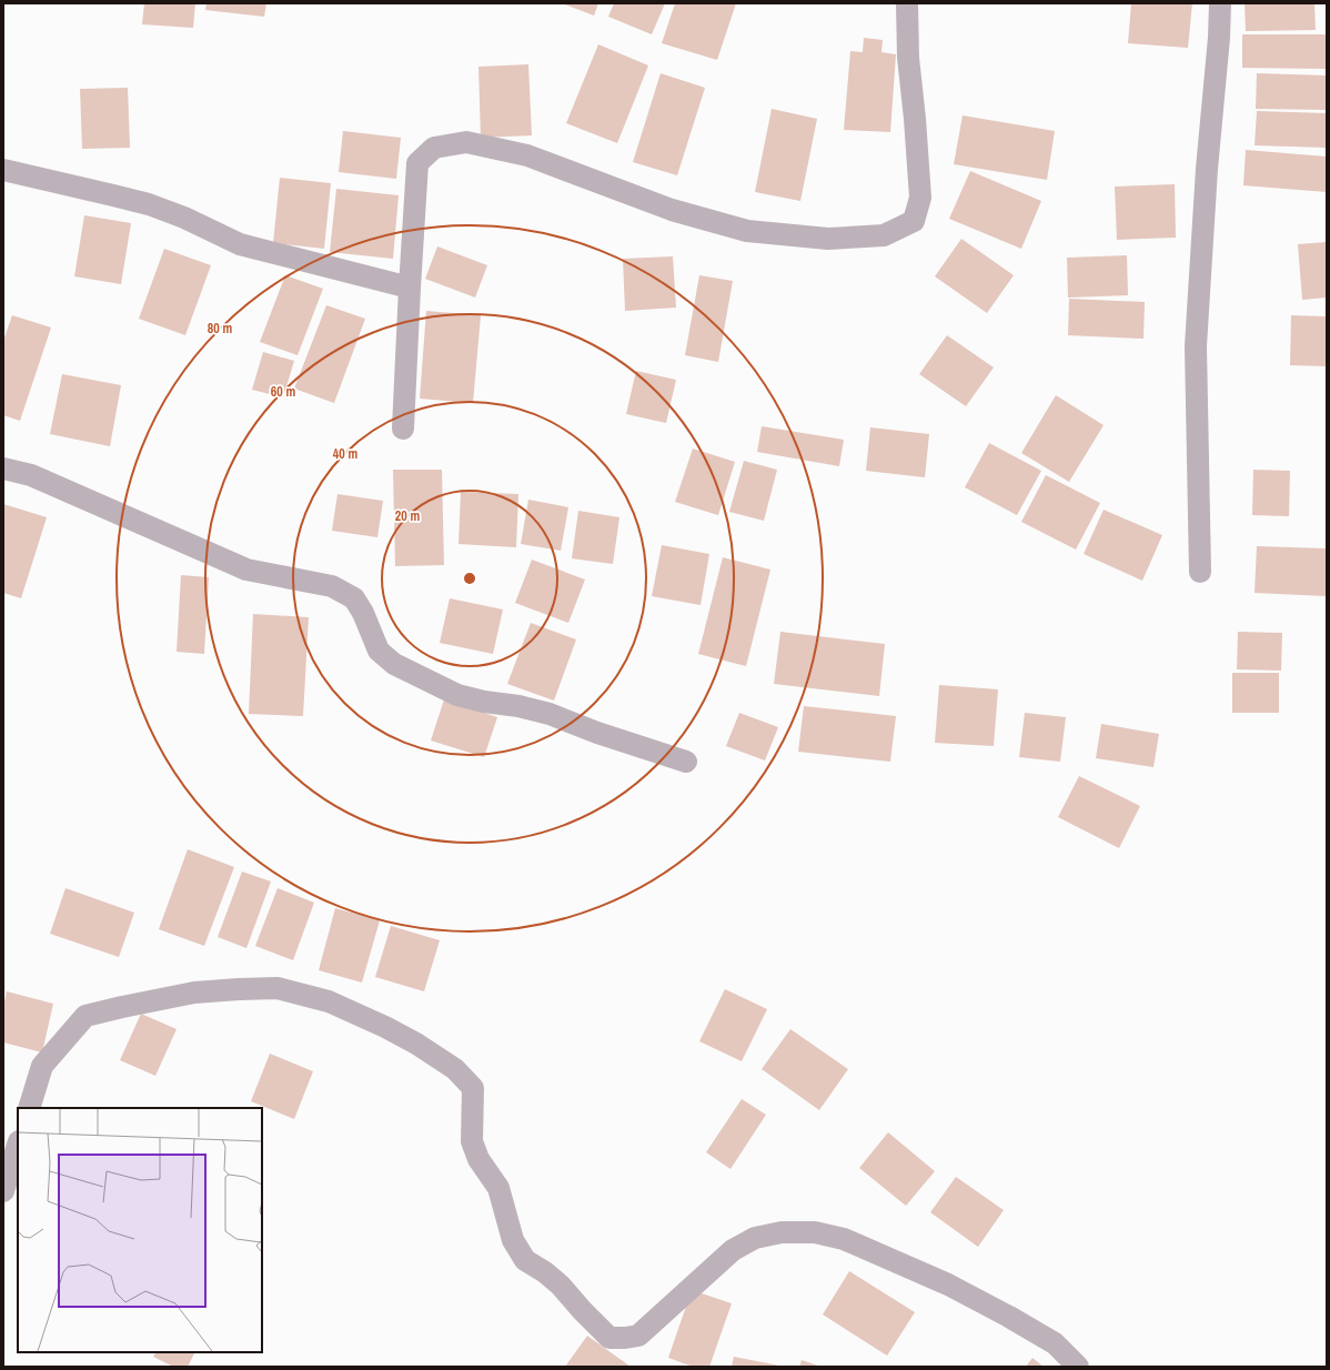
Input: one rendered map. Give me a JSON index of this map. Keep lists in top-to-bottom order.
{
  "rings": [
    "80 m",
    "60 m",
    "40 m",
    "20 m"
  ]
}
